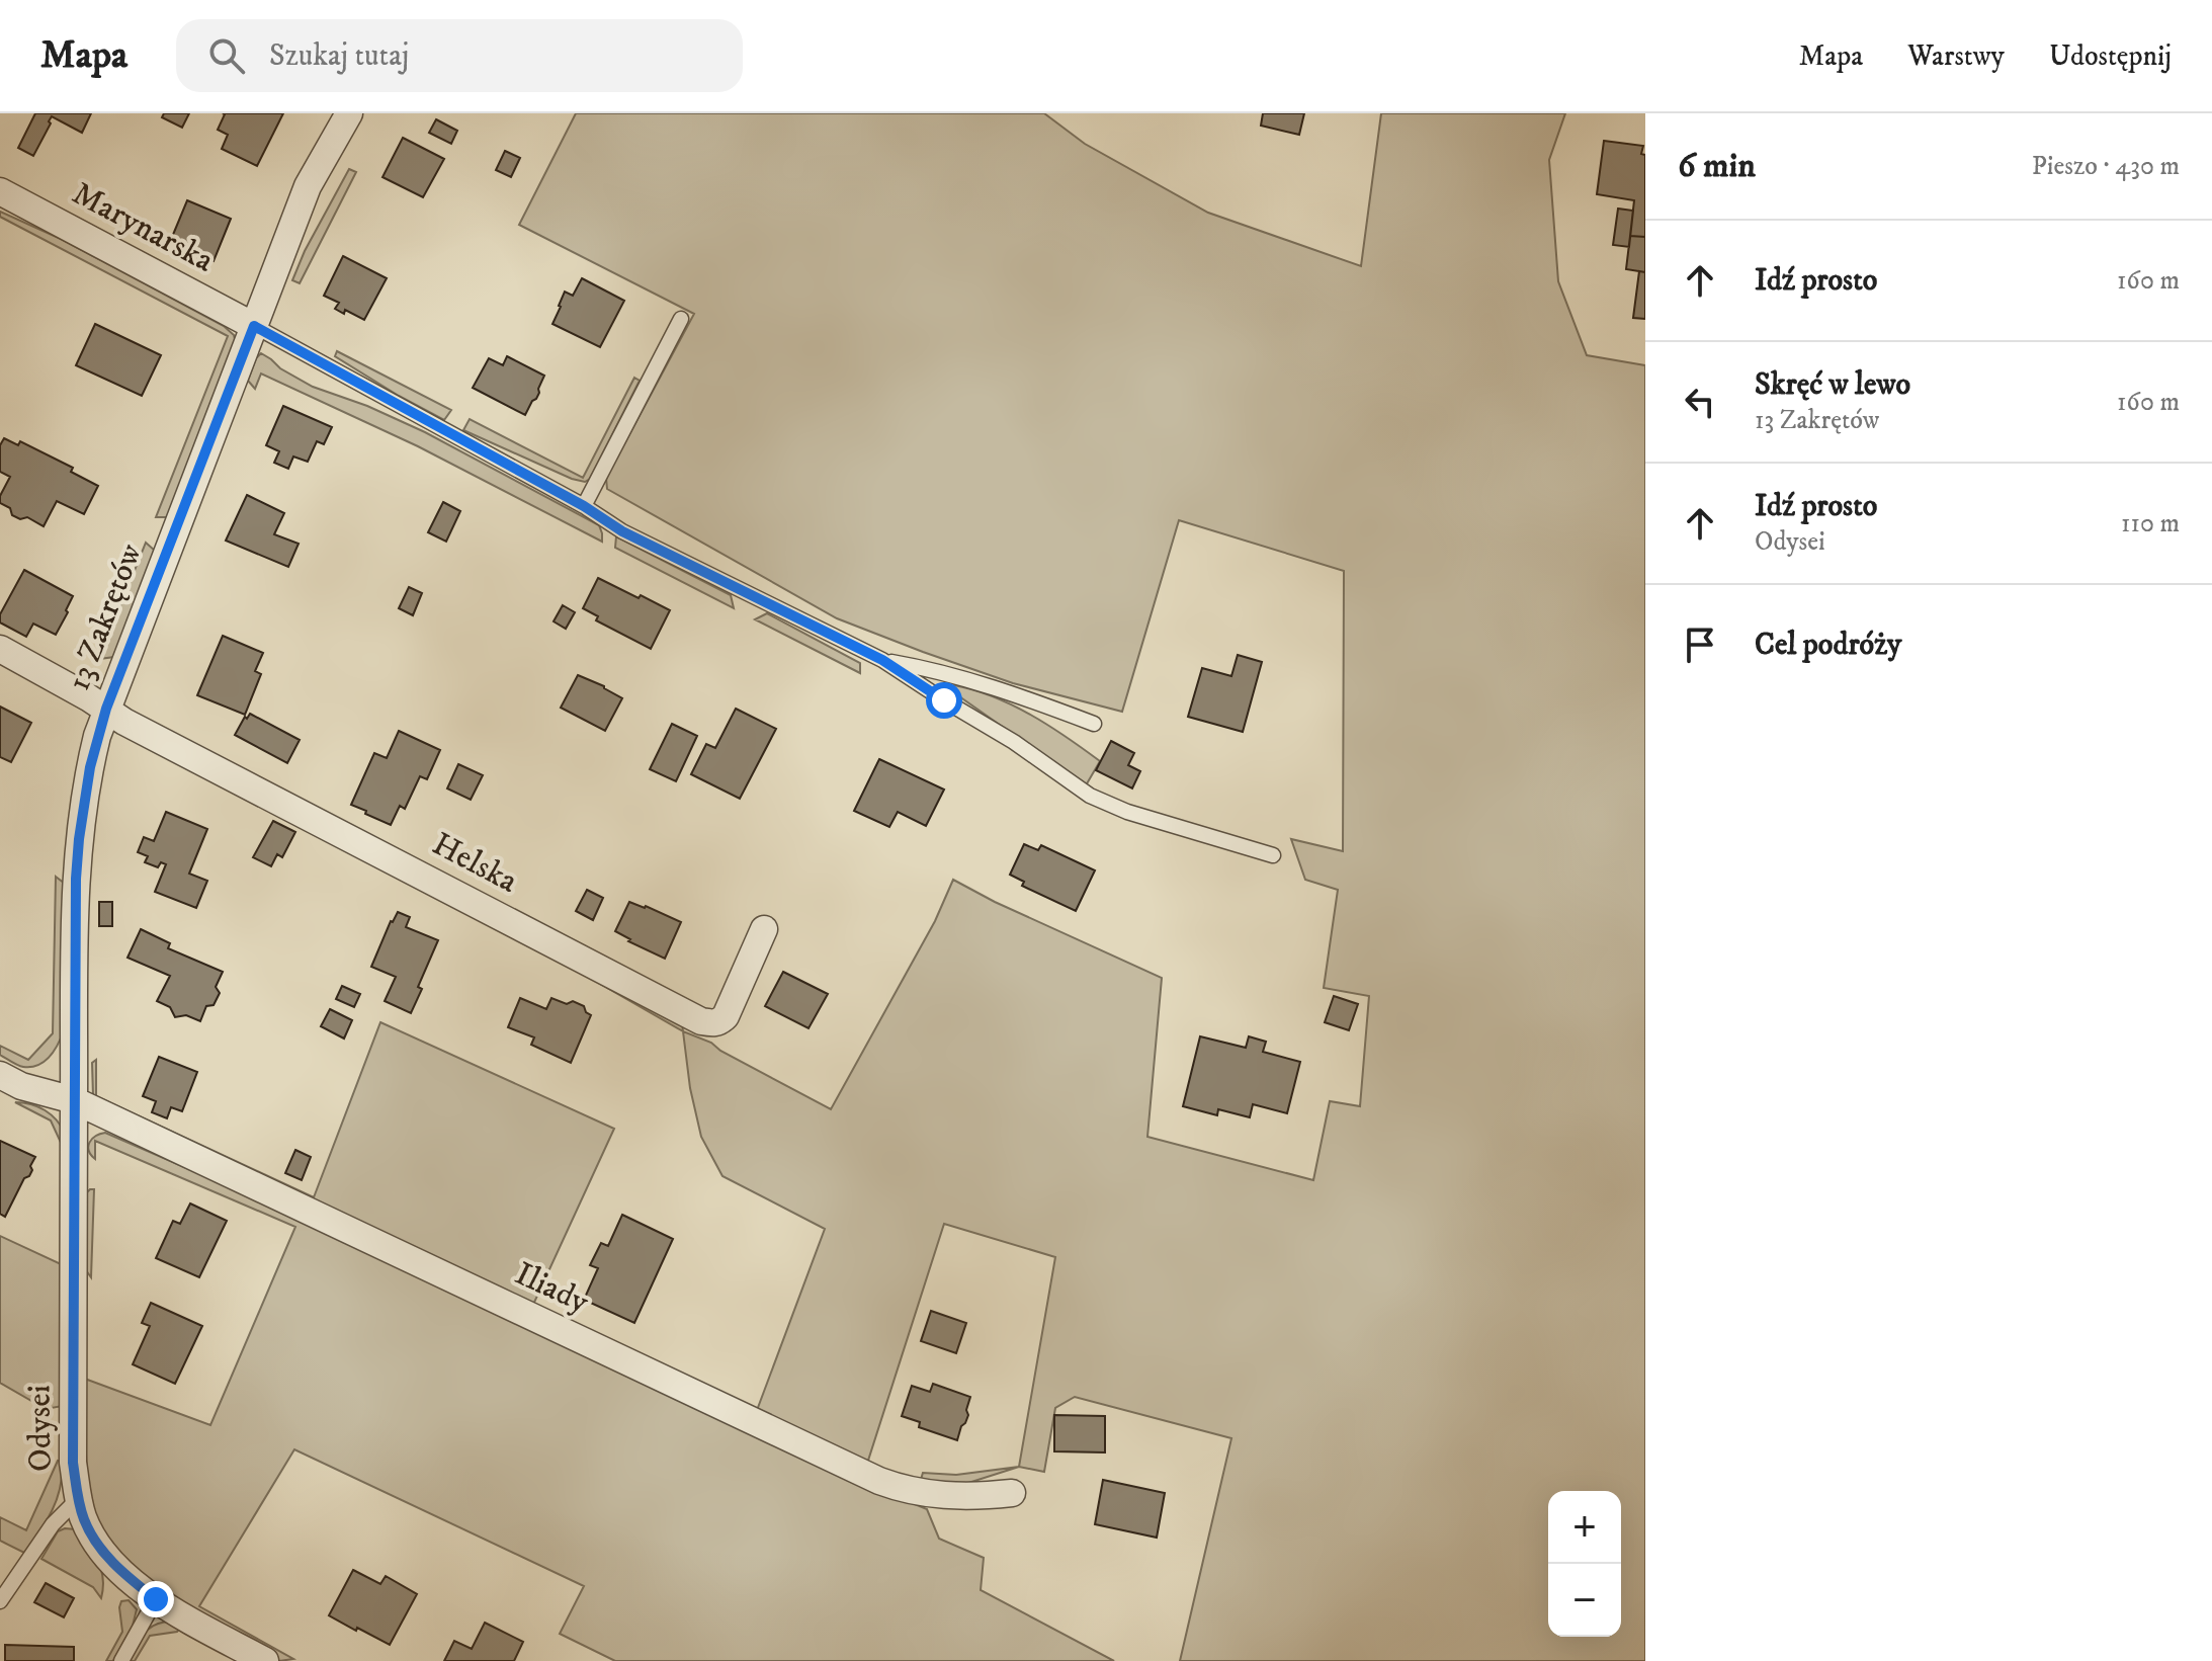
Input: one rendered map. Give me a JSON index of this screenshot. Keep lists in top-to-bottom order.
{
  "streets": {
    "street": [
      "Marynarska",
      "13 Zakrętów",
      "Helska",
      "Iliady",
      "Odysei"
    ]
  },
  "crossings": [
    ["Marynarska", "13 Zakrętów"],
    ["13 Zakrętów", "Helska"],
    ["13 Zakrętów", "Iliady"],
    ["13 Zakrętów", "Odysei"],
    ["Iliady", "Odysei"]
  ],
  "page": {
    "header": "Mapa",
    "search": "Szukaj tutaj",
    "nav": ["Mapa", "Warstwy", "Udostępnij"],
    "heading": ["6 min", "Pieszo · 430 m"],
    "list": [
      ["Idź prosto", "160 m"],
      ["Skręć w lewo", "13 Zakrętów", "160 m"],
      ["Idź prosto", "Odysei", "110 m"],
      "Cel podróży"
    ],
    "map_buttons": ["+", "−"]
  }
}
